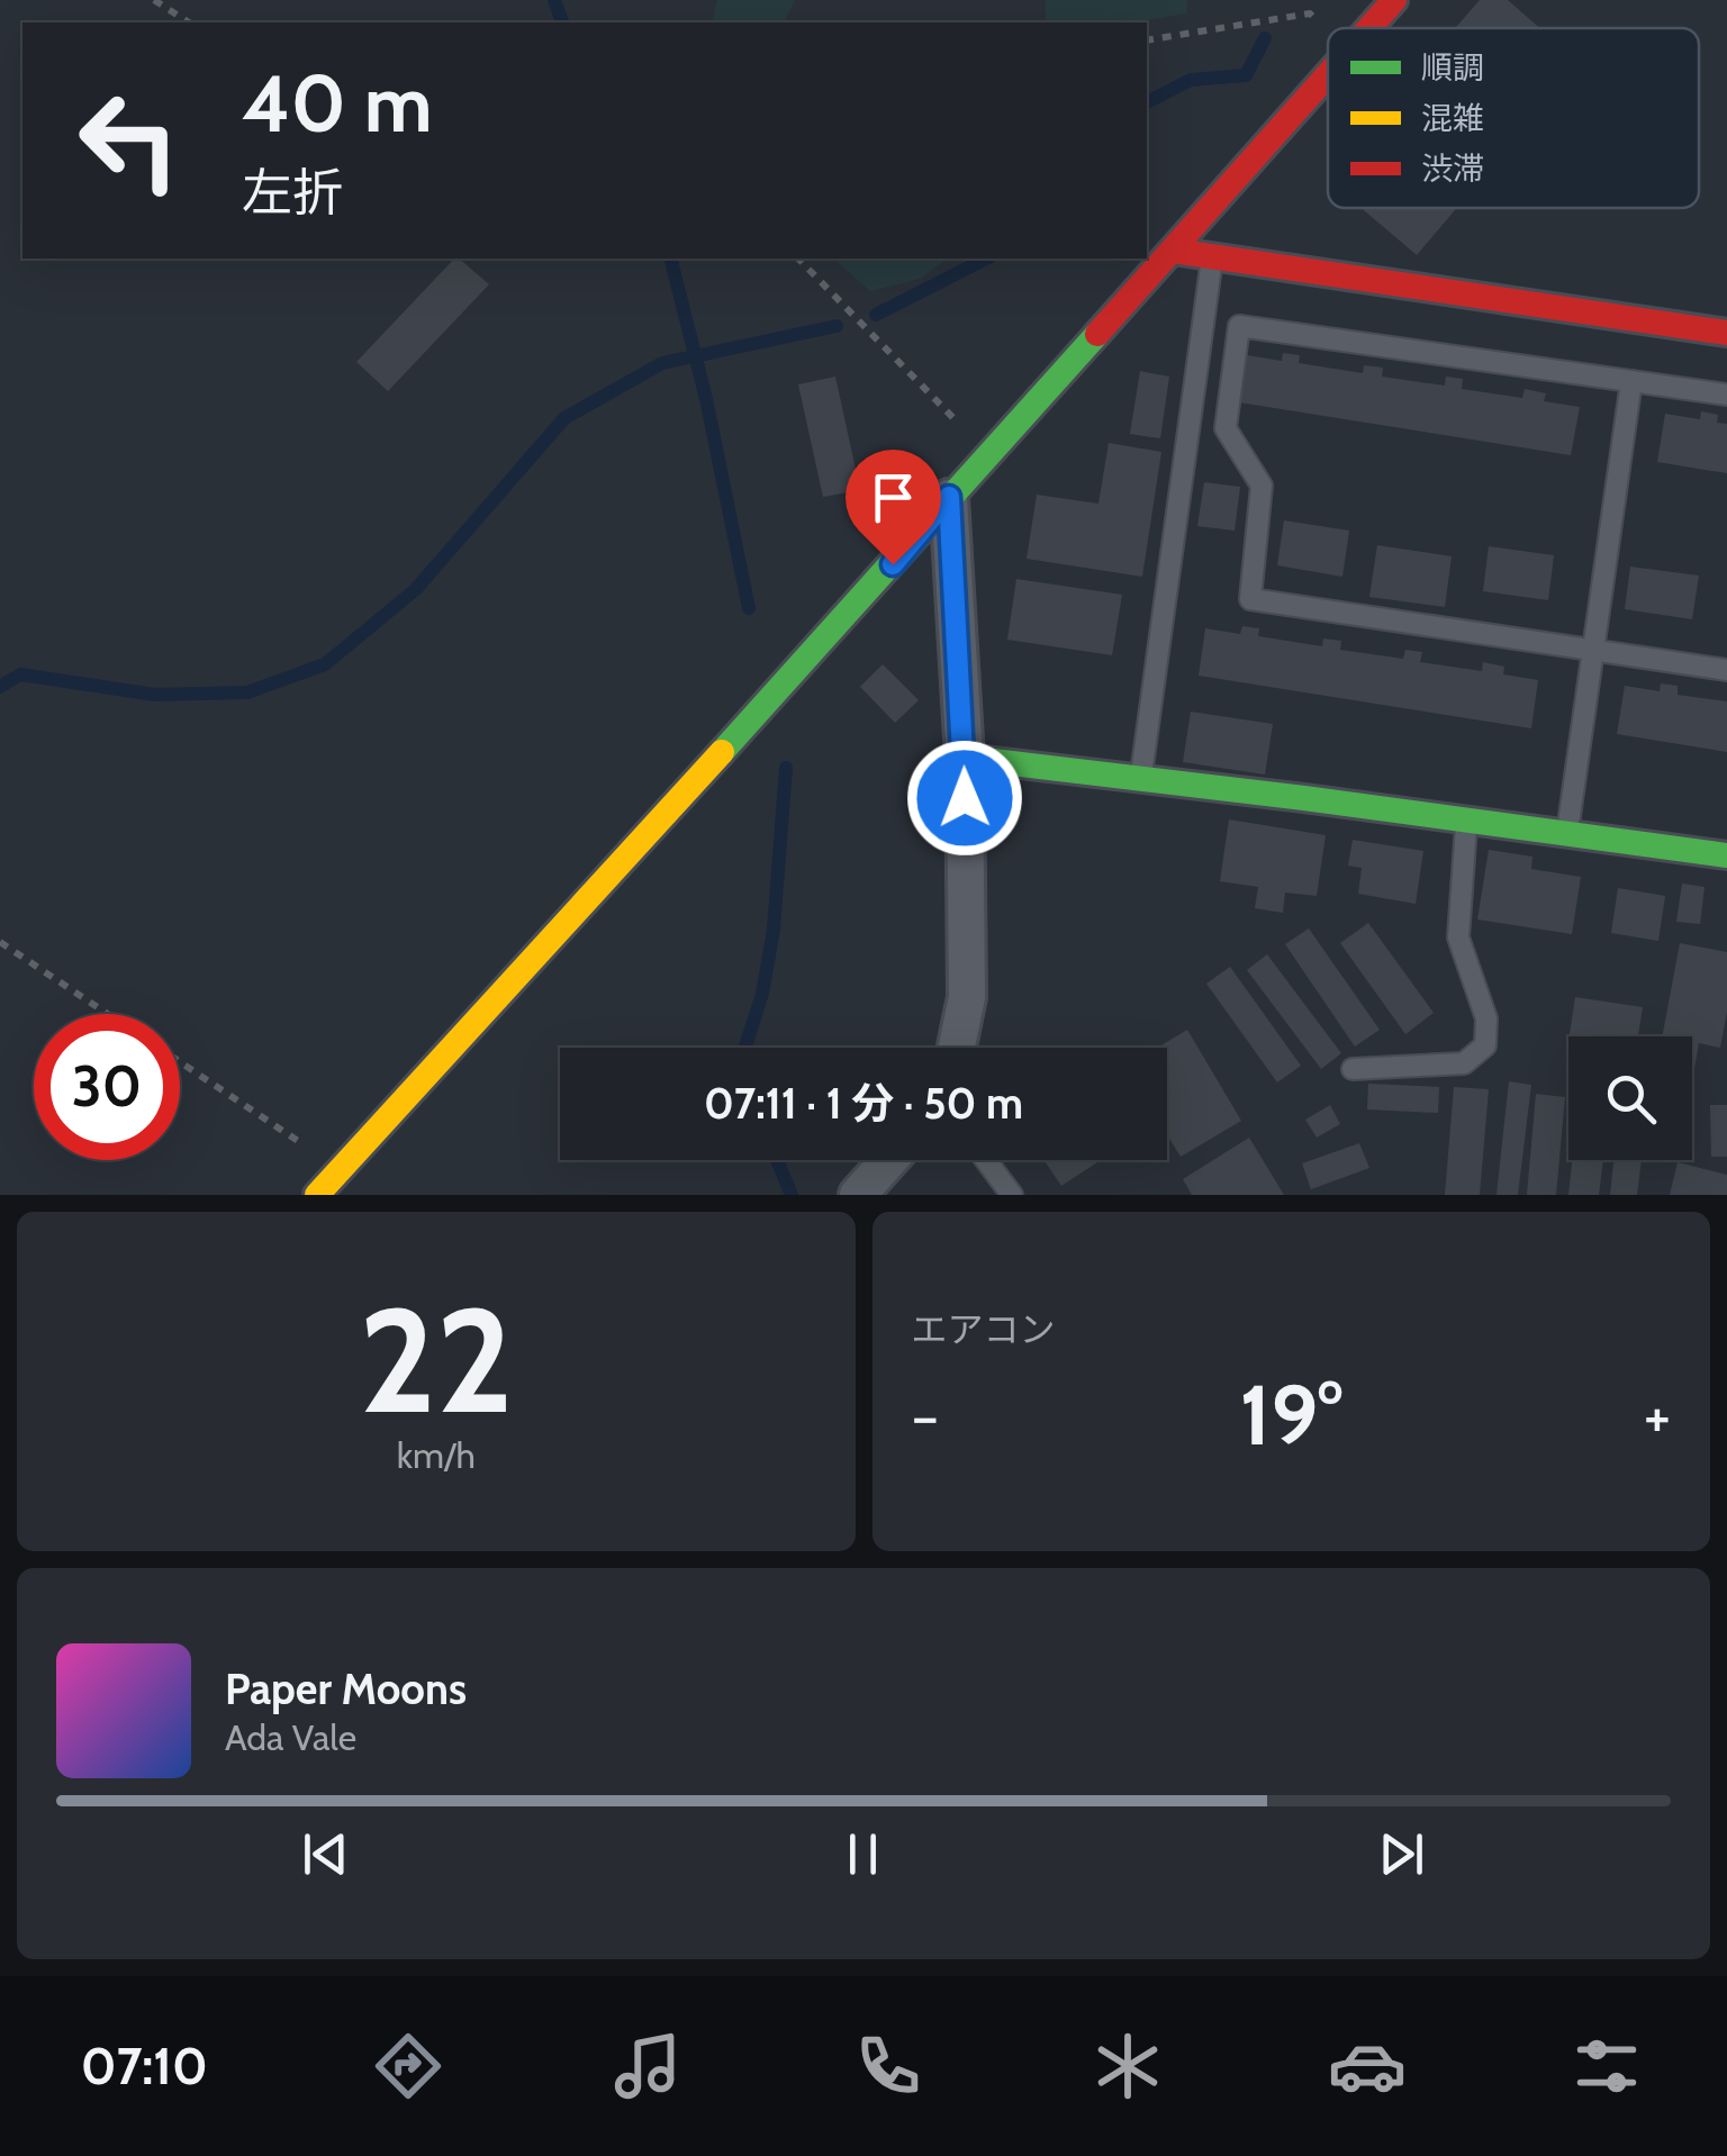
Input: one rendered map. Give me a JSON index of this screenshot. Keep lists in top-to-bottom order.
{
  "legend": ["順調", "混雑", "渋滞"],
  "page": {
    "turn": ["40 m", "左折"],
    "limit": "30",
    "trip": "07:11 · 1 分 · 50 m",
    "tile": [
      ["22", "km/h"],
      "エアコン"
    ],
    "heat": ["−", "19°", "+"],
    "song": ["Paper Moons", "Ada Vale"],
    "tabs": "07:10"
  }
}
